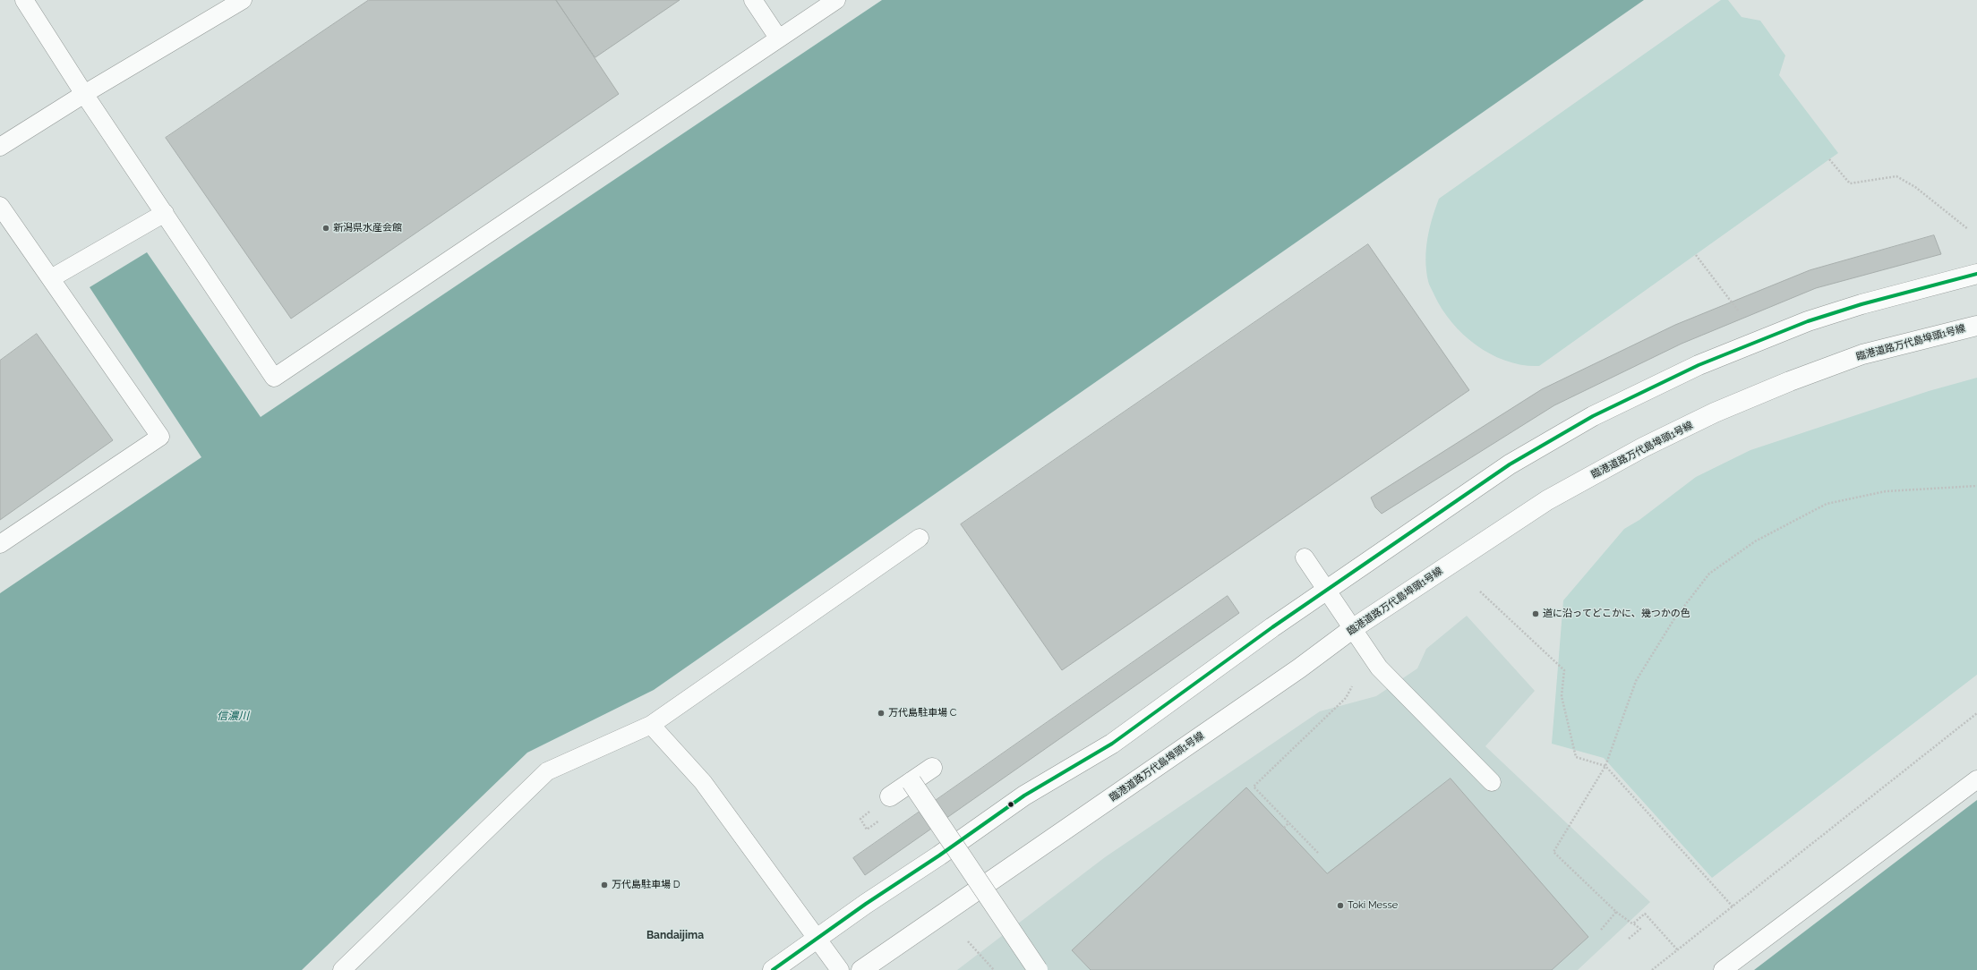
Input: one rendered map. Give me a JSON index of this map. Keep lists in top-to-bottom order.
{
  "streets": {
    "street": ["臨港道路万代島埠頭1号線"]
  },
  "districts": ["Bandaijima"],
  "water": ["信濃川"],
  "places": [
    "新潟県水産会館",
    "道に沿ってどこかに、幾つかの色",
    "万代島駐車場 C",
    "万代島駐車場 D",
    "Toki Messe"
  ]
}
